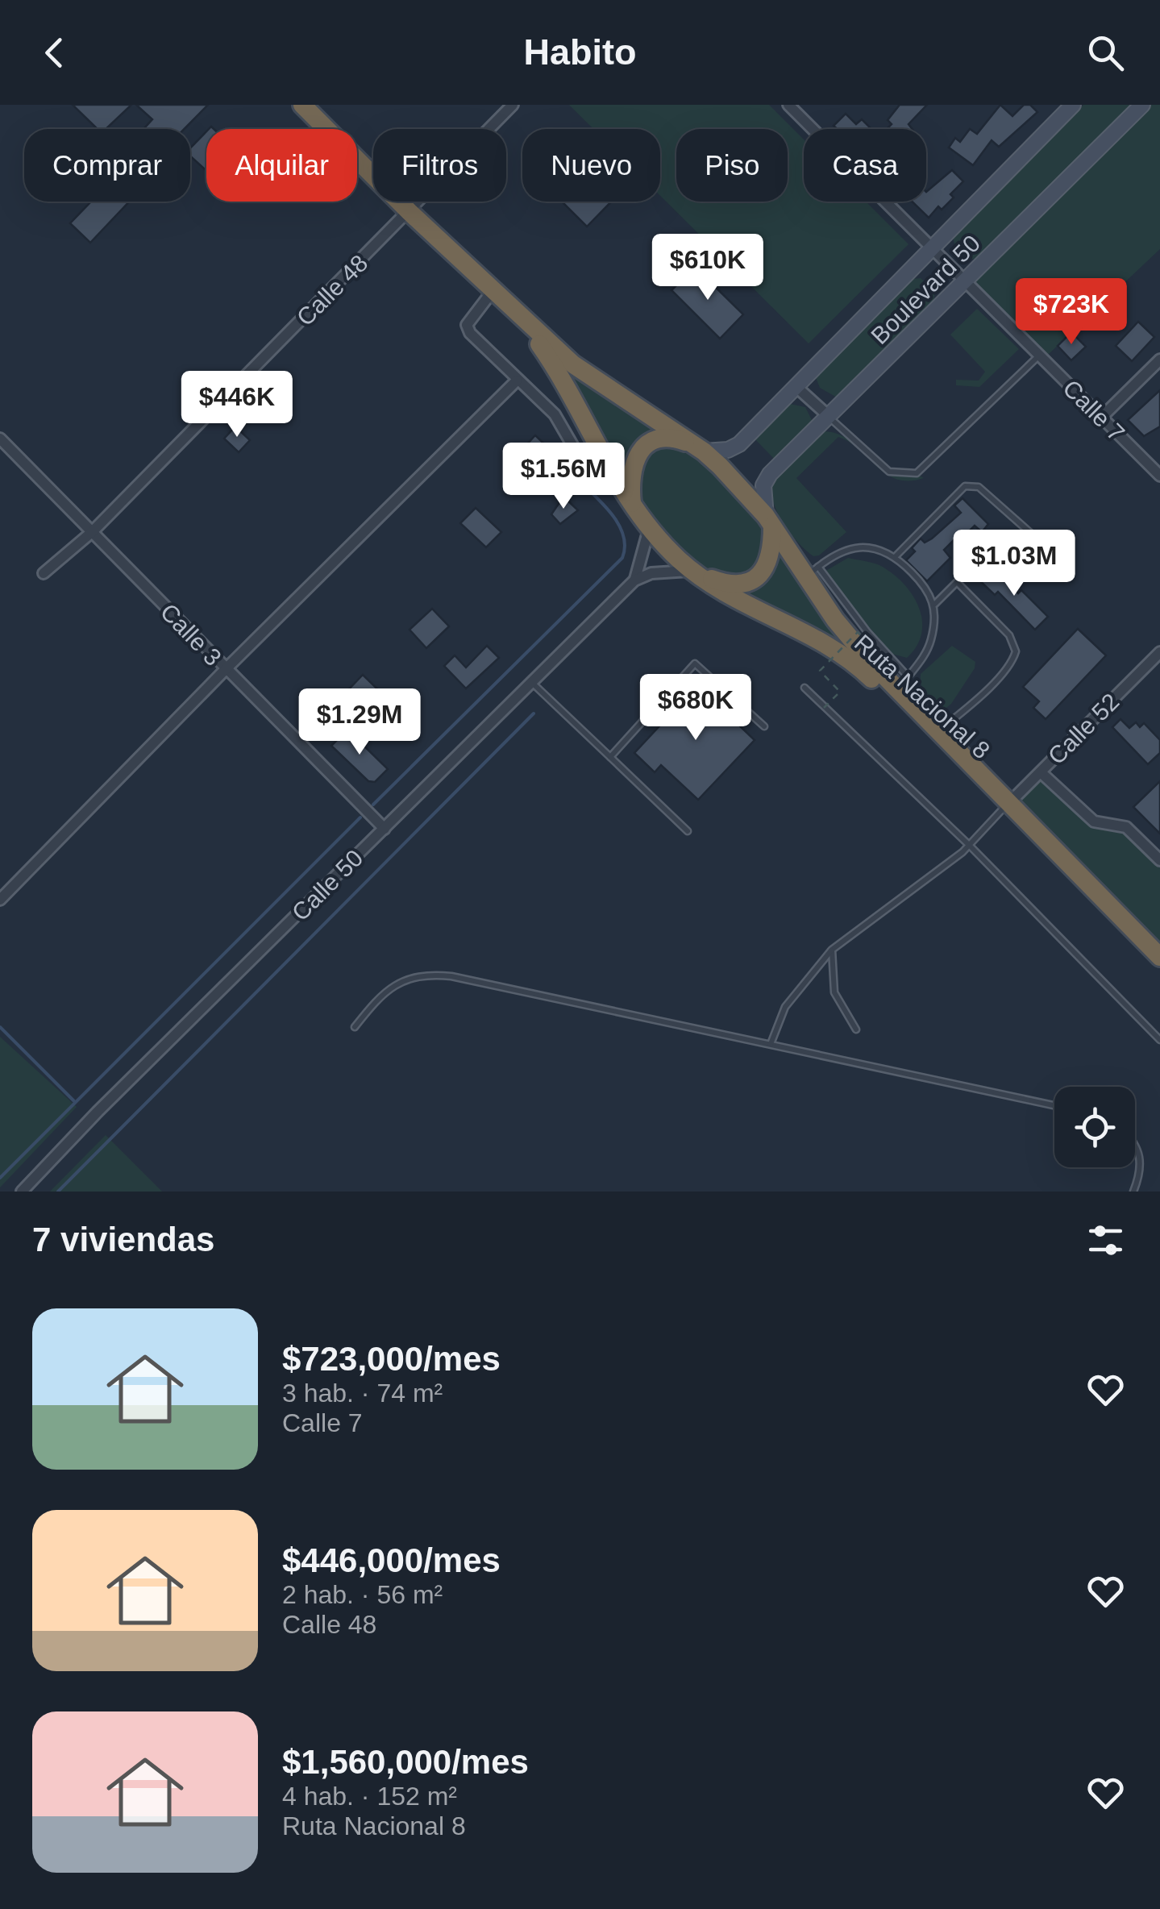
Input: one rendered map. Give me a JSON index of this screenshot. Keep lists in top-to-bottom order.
{
  "streets": {
    "highway": ["Ruta Nacional 8"],
    "main road": ["Boulevard 50"],
    "street": [
      "Calle 48",
      "Calle 7",
      "Calle 3",
      "Calle 52",
      "Calle 50"
    ]
  },
  "crossings": [
    ["Boulevard 50", "Calle 7"],
    ["Boulevard 50", "Ruta Nacional 8"],
    ["Calle 48", "Calle 3"],
    ["Calle 48", "Ruta Nacional 8"],
    ["Calle 3", "Calle 50"],
    ["Ruta Nacional 8", "Calle 52"]
  ],
  "page": {
    "header": "Habito",
    "chip": [
      "Comprar",
      "Alquilar",
      "Filtros",
      "Nuevo",
      "Piso",
      "Casa"
    ],
    "price": [
      "$610K",
      "$723K",
      "$446K",
      "$1.56M",
      "$1.03M",
      "$680K",
      "$1.29M"
    ],
    "heading": "7 viviendas",
    "list": [
      {
        "name": "$723,000/mes",
        "note": "3 hab. · 74 m² · Calle 7"
      },
      {
        "name": "$446,000/mes",
        "note": "2 hab. · 56 m² · Calle 48"
      },
      {
        "name": "$1,560,000/mes",
        "note": "4 hab. · 152 m² · Ruta Nacional 8"
      }
    ]
  }
}
